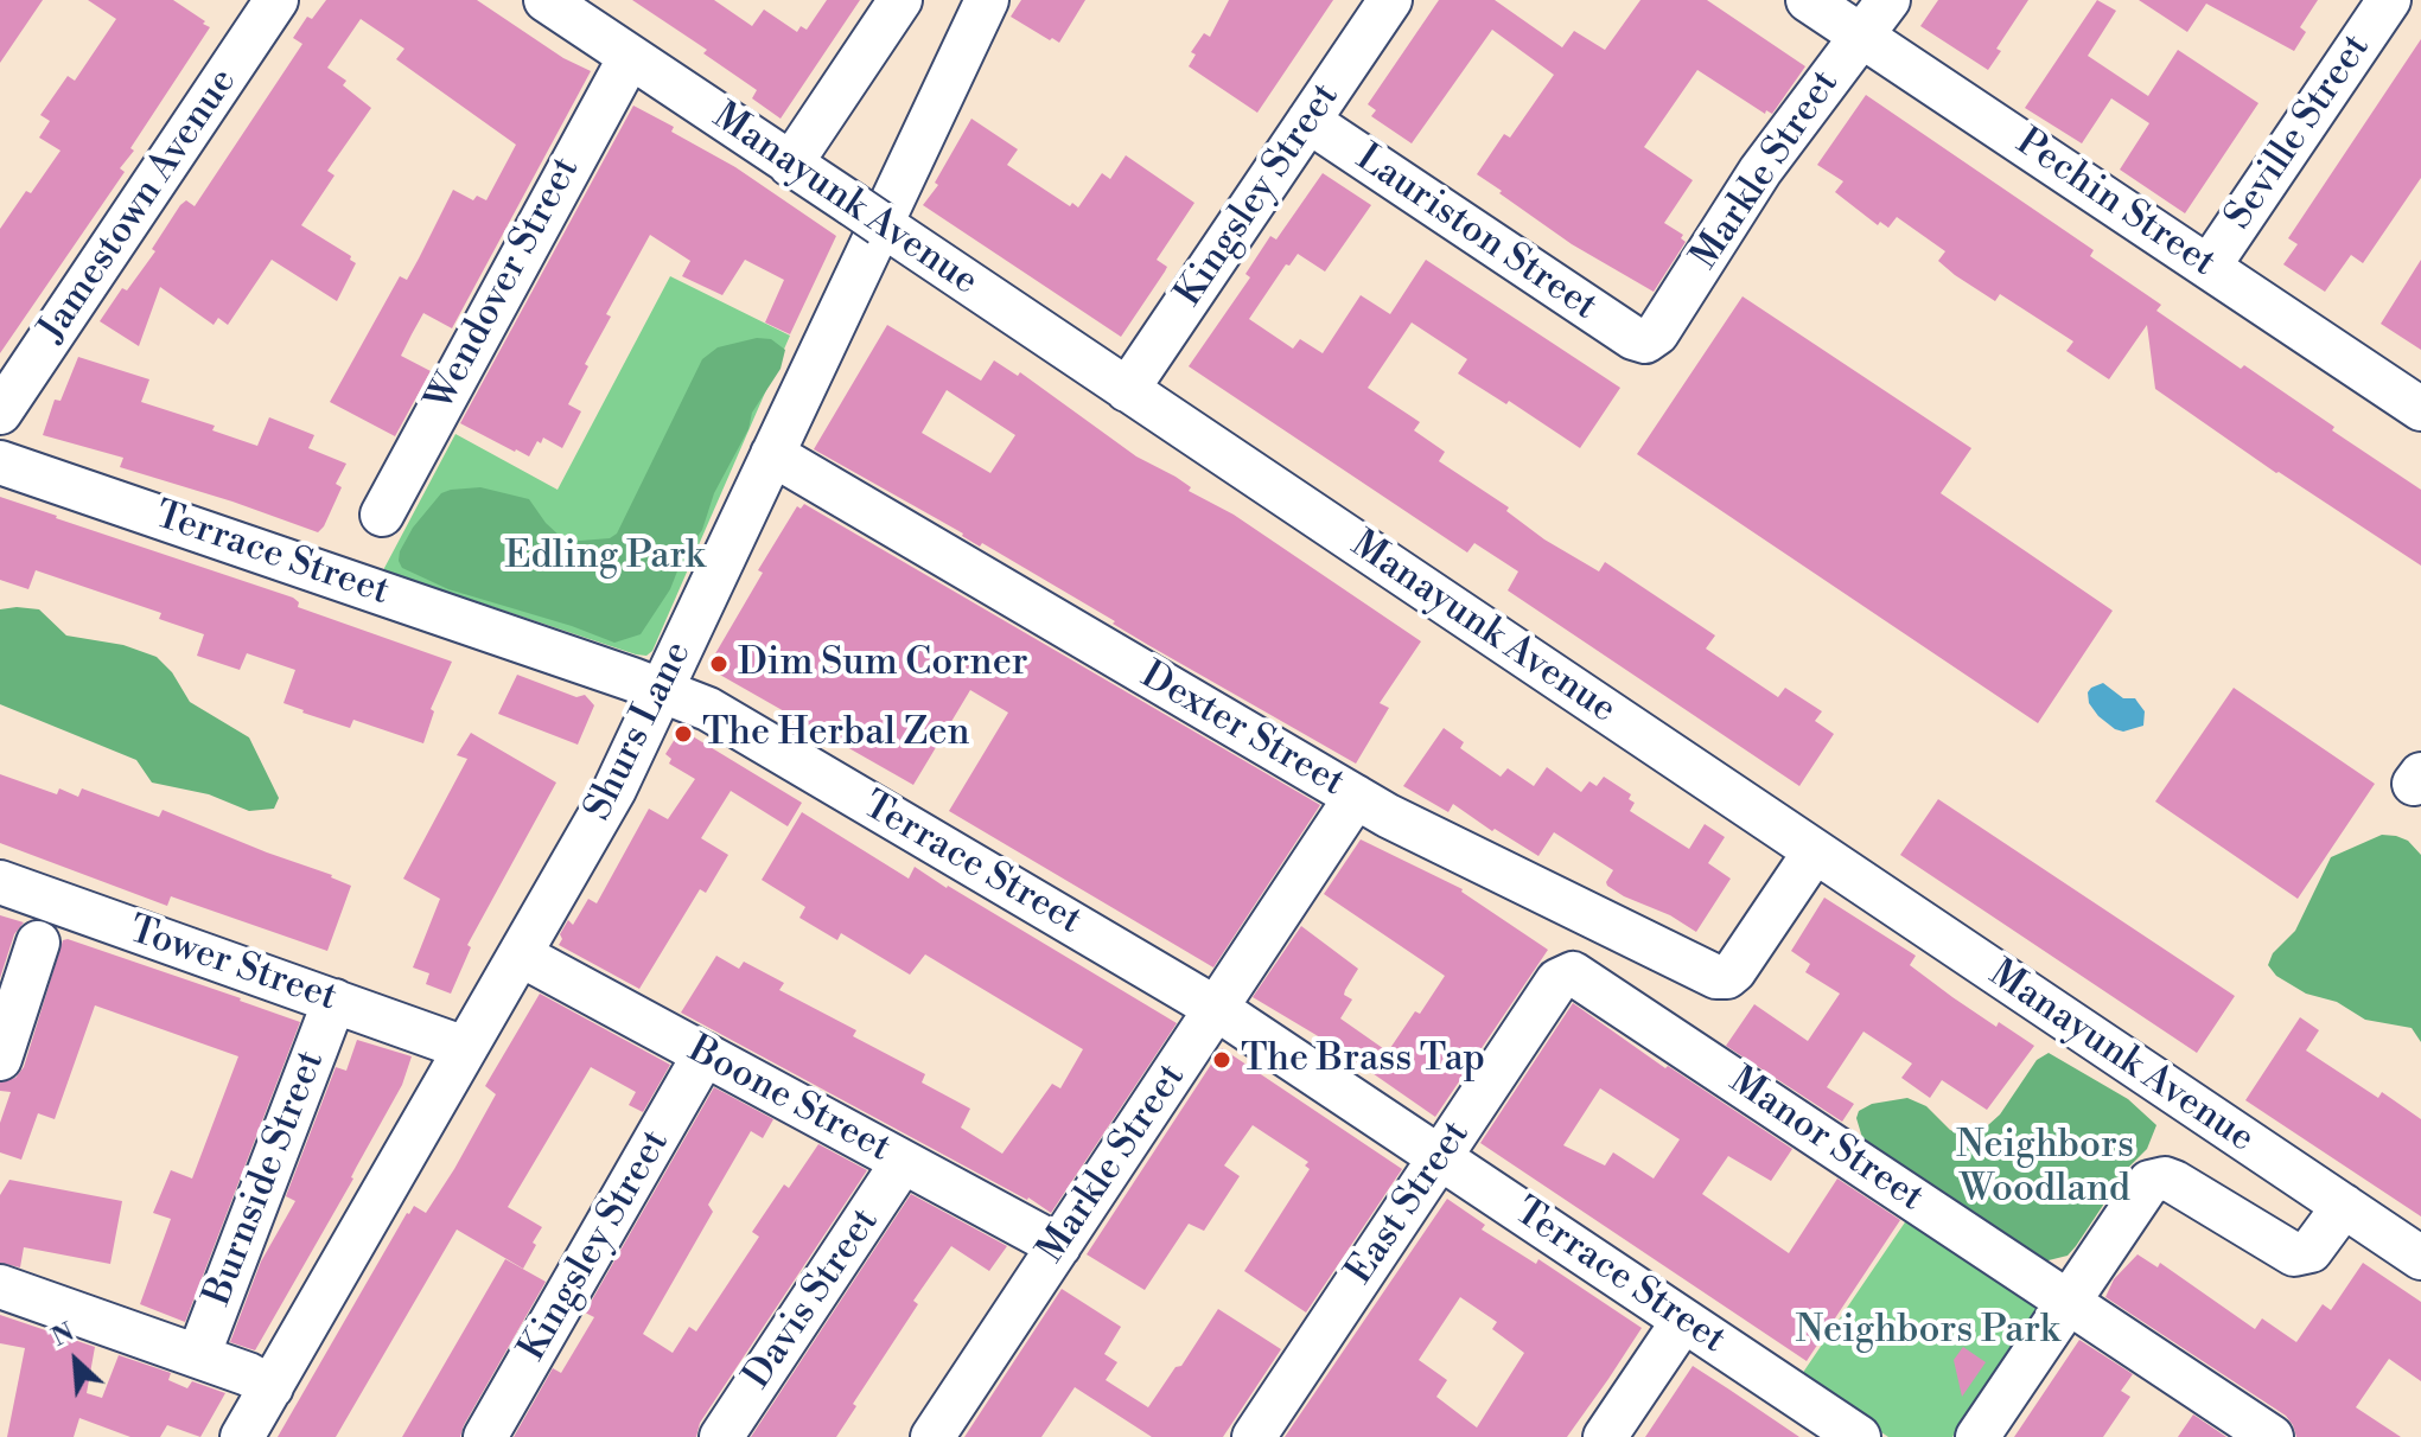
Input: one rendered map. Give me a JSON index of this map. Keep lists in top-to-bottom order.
{
  "streets": {
    "street": [
      "Seville Street",
      "Markle Street",
      "Kingsley Street",
      "Manayunk Avenue",
      "Pechin Street",
      "Jamestown Avenue",
      "Lauriston Street",
      "Wendover Street",
      "Terrace Street",
      "Dexter Street",
      "Shurs Lane",
      "Tower Street",
      "Boone Street",
      "Manor Street",
      "Burnside Street",
      "East Street",
      "Davis Street"
    ]
  },
  "crossings": [
    ["Seville Street", "Pechin Street"],
    ["Markle Street", "Pechin Street"],
    ["Markle Street", "Lauriston Street"],
    ["Markle Street", "Terrace Street"],
    ["Markle Street", "Dexter Street"],
    ["Markle Street", "Boone Street"],
    ["Kingsley Street", "Manayunk Avenue"],
    ["Kingsley Street", "Lauriston Street"],
    ["Kingsley Street", "Boone Street"],
    ["Manayunk Avenue", "Wendover Street"],
    ["Manayunk Avenue", "Dexter Street"],
    ["Terrace Street", "Shurs Lane"],
    ["Terrace Street", "East Street"],
    ["Dexter Street", "Shurs Lane"],
    ["Shurs Lane", "Tower Street"],
    ["Shurs Lane", "Boone Street"],
    ["Tower Street", "Burnside Street"],
    ["Boone Street", "Davis Street"],
    ["Manor Street", "East Street"]
  ],
  "parks": ["Edling Park", "Neighbors Woodland", "Neighbors Park"],
  "places": ["Dim Sum Corner", "The Herbal Zen", "The Brass Tap"],
  "north": "top left"
}
